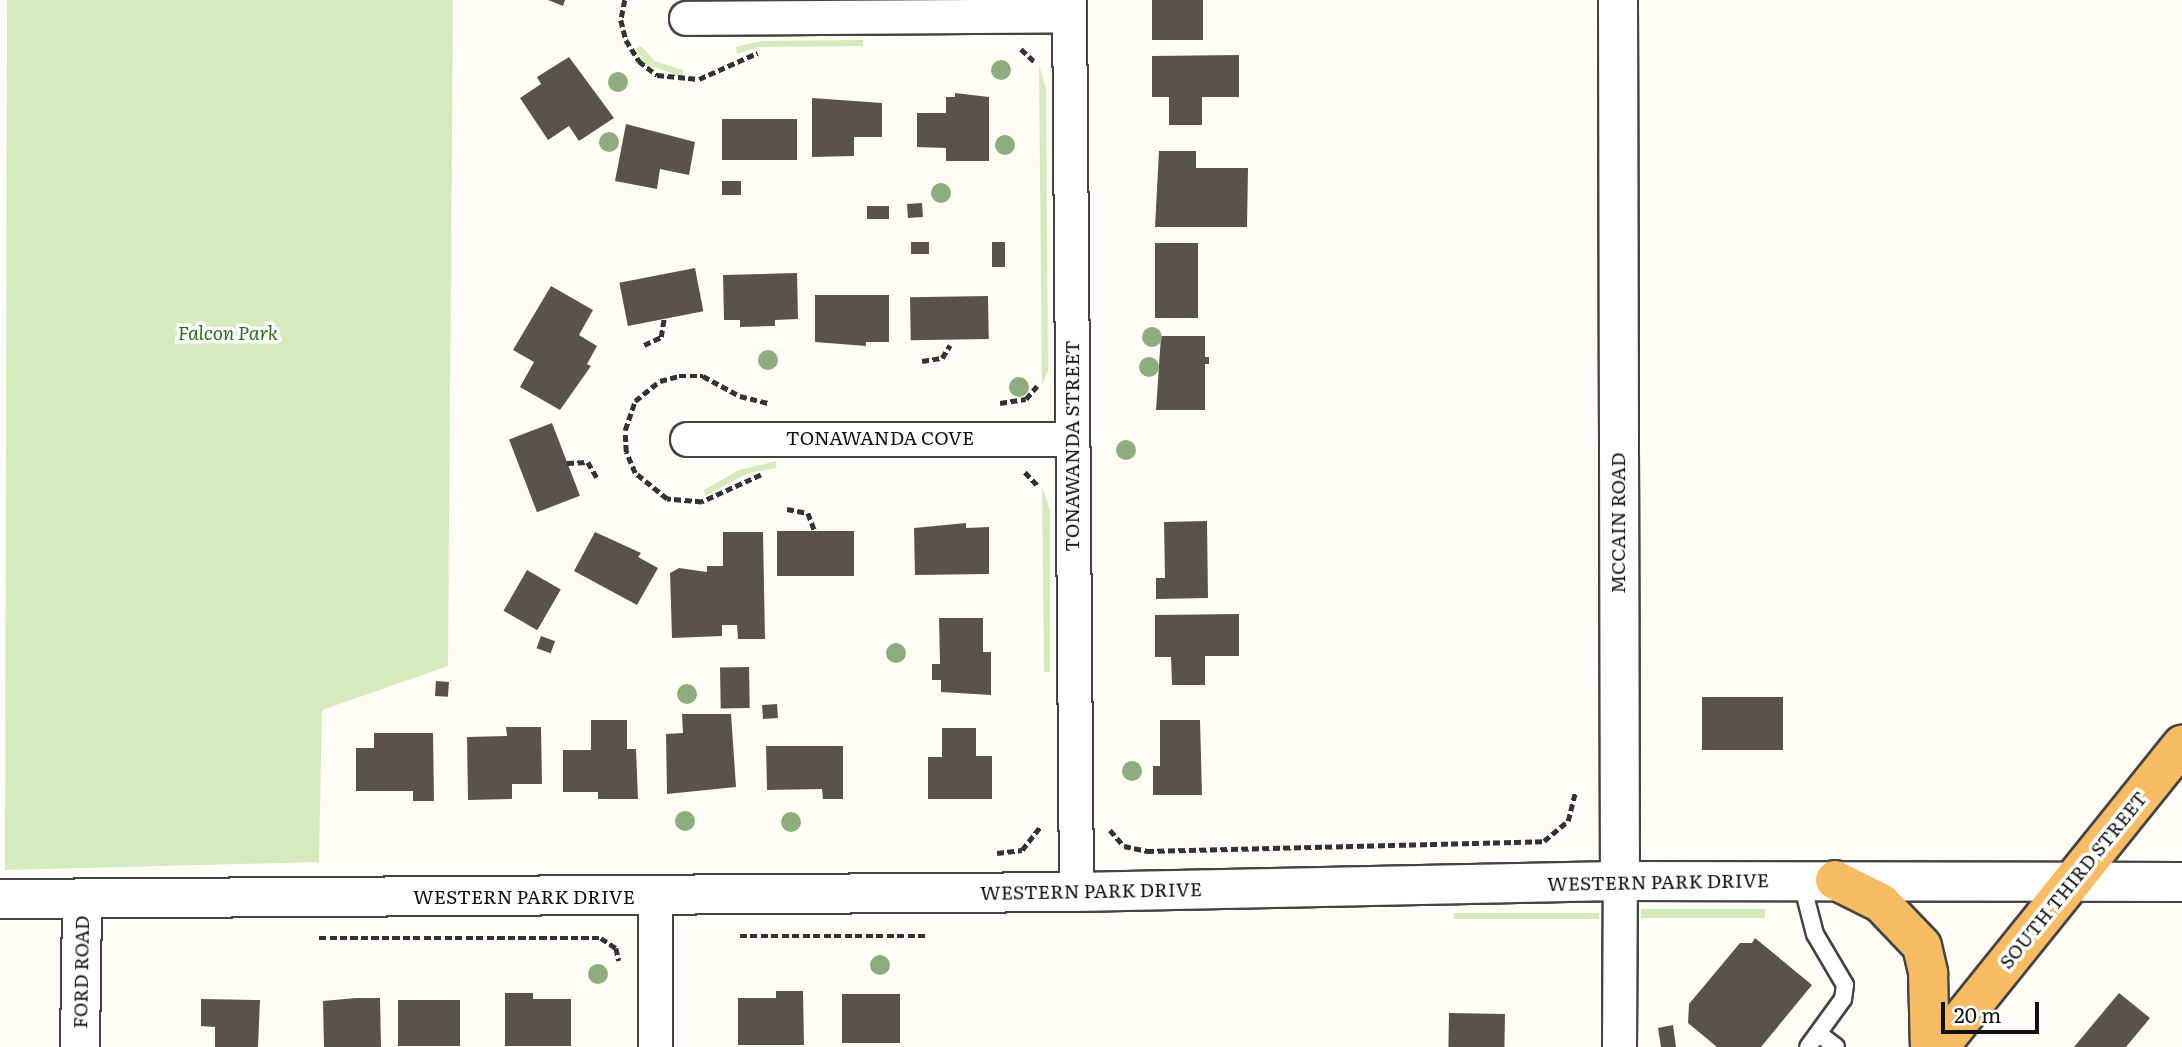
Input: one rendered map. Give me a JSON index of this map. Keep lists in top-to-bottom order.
{
  "streets": {
    "highway": ["SOUTH THIRD STREET"],
    "street": [
      "TONAWANDA COVE",
      "TONAWANDA STREET",
      "MCCAIN ROAD",
      "WESTERN PARK DRIVE",
      "FORD ROAD"
    ]
  },
  "crossings": [
    ["TONAWANDA COVE", "TONAWANDA STREET"],
    ["TONAWANDA STREET", "WESTERN PARK DRIVE"],
    ["MCCAIN ROAD", "WESTERN PARK DRIVE"],
    ["SOUTH THIRD STREET", "WESTERN PARK DRIVE"],
    ["WESTERN PARK DRIVE", "FORD ROAD"]
  ],
  "parks": ["Falcon Park"],
  "scale_bar": "20 m"
}
